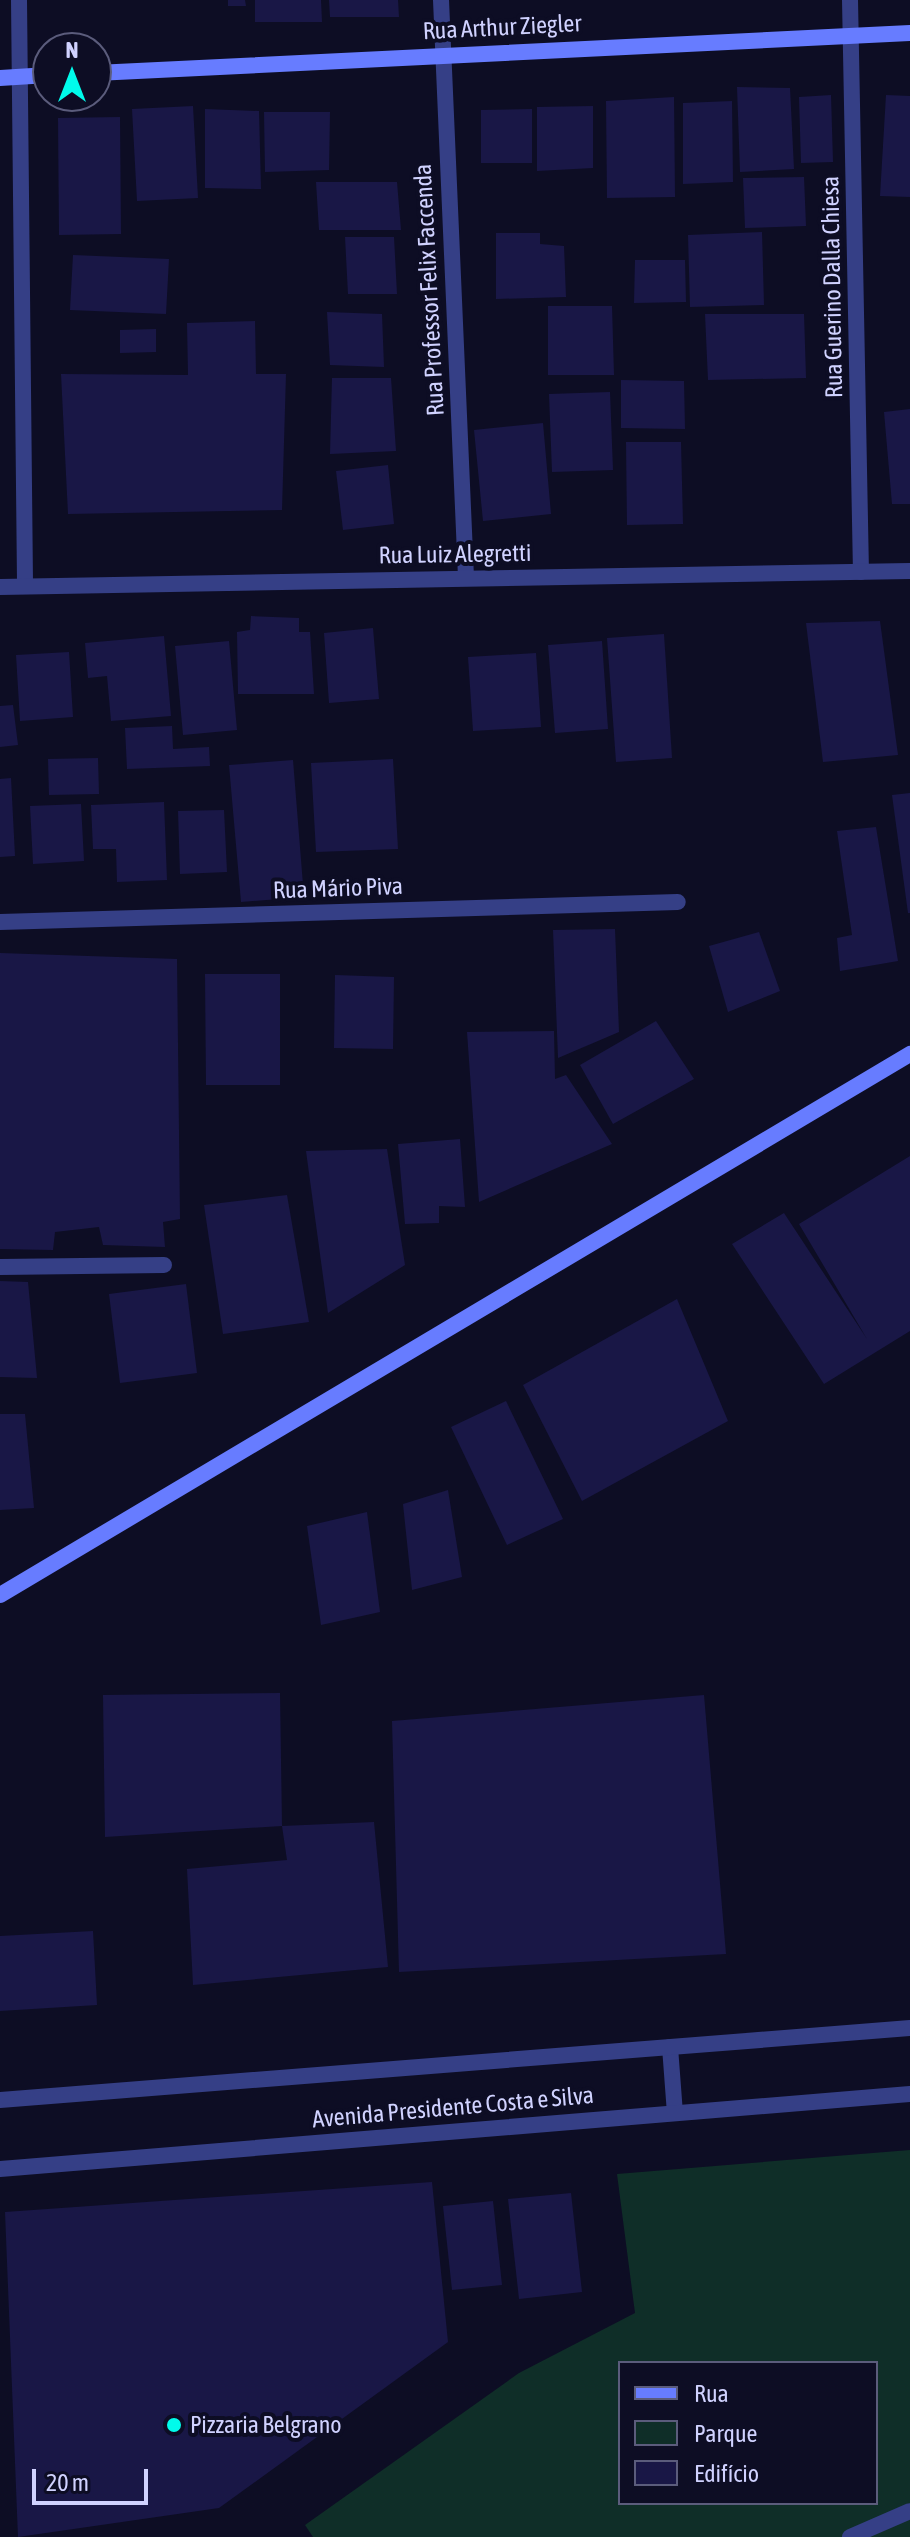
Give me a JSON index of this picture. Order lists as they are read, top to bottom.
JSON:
{
  "streets": {
    "main road": ["Rua Arthur Ziegler"],
    "street": [
      "Rua Guerino Dalla Chiesa",
      "Rua Professor Felix Faccenda",
      "Rua Luiz Alegretti",
      "Rua Mário Piva",
      "Avenida Presidente Costa e Silva"
    ]
  },
  "crossings": [
    ["Rua Arthur Ziegler", "Rua Guerino Dalla Chiesa"],
    ["Rua Arthur Ziegler", "Rua Professor Felix Faccenda"],
    ["Rua Guerino Dalla Chiesa", "Rua Luiz Alegretti"],
    ["Rua Professor Felix Faccenda", "Rua Luiz Alegretti"]
  ],
  "places": ["Pizzaria Belgrano"],
  "legend": ["Rua", "Parque", "Edifício"],
  "scale_bar": "20 m",
  "north": "top"
}
